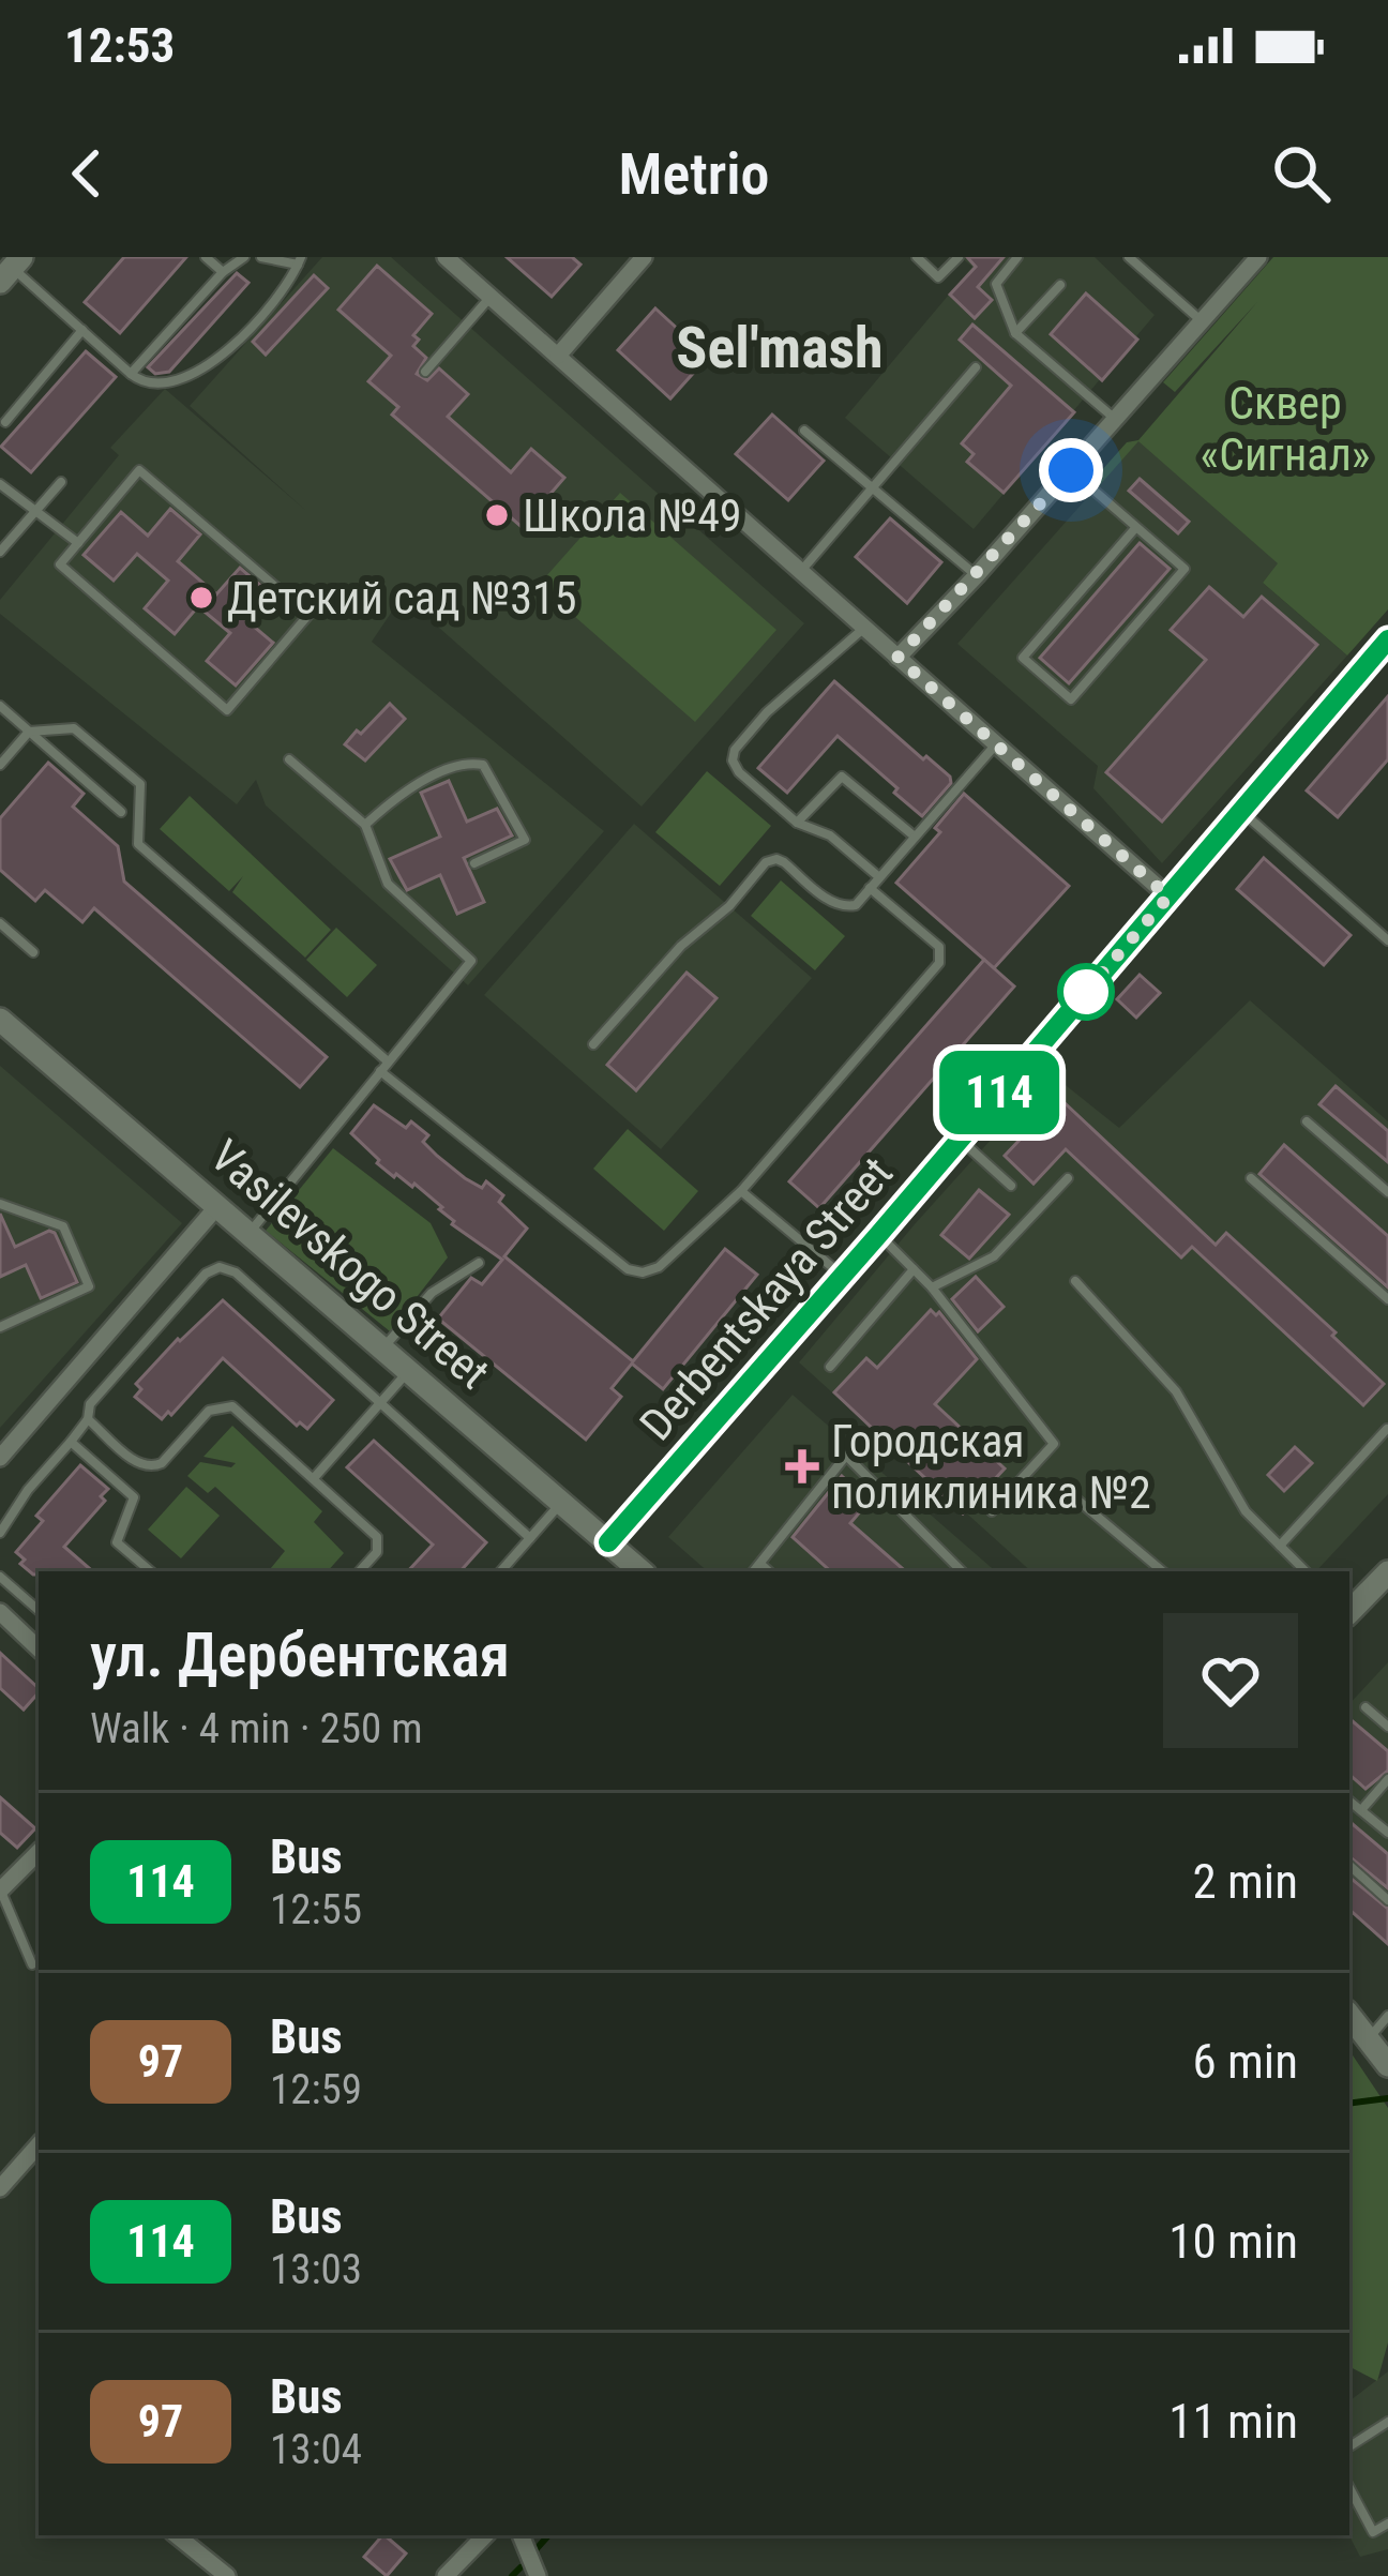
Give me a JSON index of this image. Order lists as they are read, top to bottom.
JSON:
{
  "streets": {
    "street": ["Vasilevskogo Street", "Derbentskaya Street"]
  },
  "crossings": [
    ["Vasilevskogo Street", "Derbentskaya Street"]
  ],
  "districts": ["Sel'mash"],
  "parks": ["Сквер «Сигнал»"],
  "places": {
    "other": ["Школа №49", "Детский сад №315"],
    "health": ["Городская поликлиника №2"]
  },
  "lines": ["bus line 114"],
  "page": {
    "status": "12:53",
    "header": "Metrio",
    "on_map": "114",
    "heading": ["ул. Дербентская", "Walk · 4 min · 250 m"],
    "list": [
      {
        "mark": "114",
        "name": "Bus",
        "note": "12:55",
        "value": "2 min"
      },
      {
        "mark": "97",
        "name": "Bus",
        "note": "12:59",
        "value": "6 min"
      },
      {
        "mark": "114",
        "name": "Bus",
        "note": "13:03",
        "value": "10 min"
      },
      {
        "mark": "97",
        "name": "Bus",
        "note": "13:04",
        "value": "11 min"
      }
    ]
  }
}
